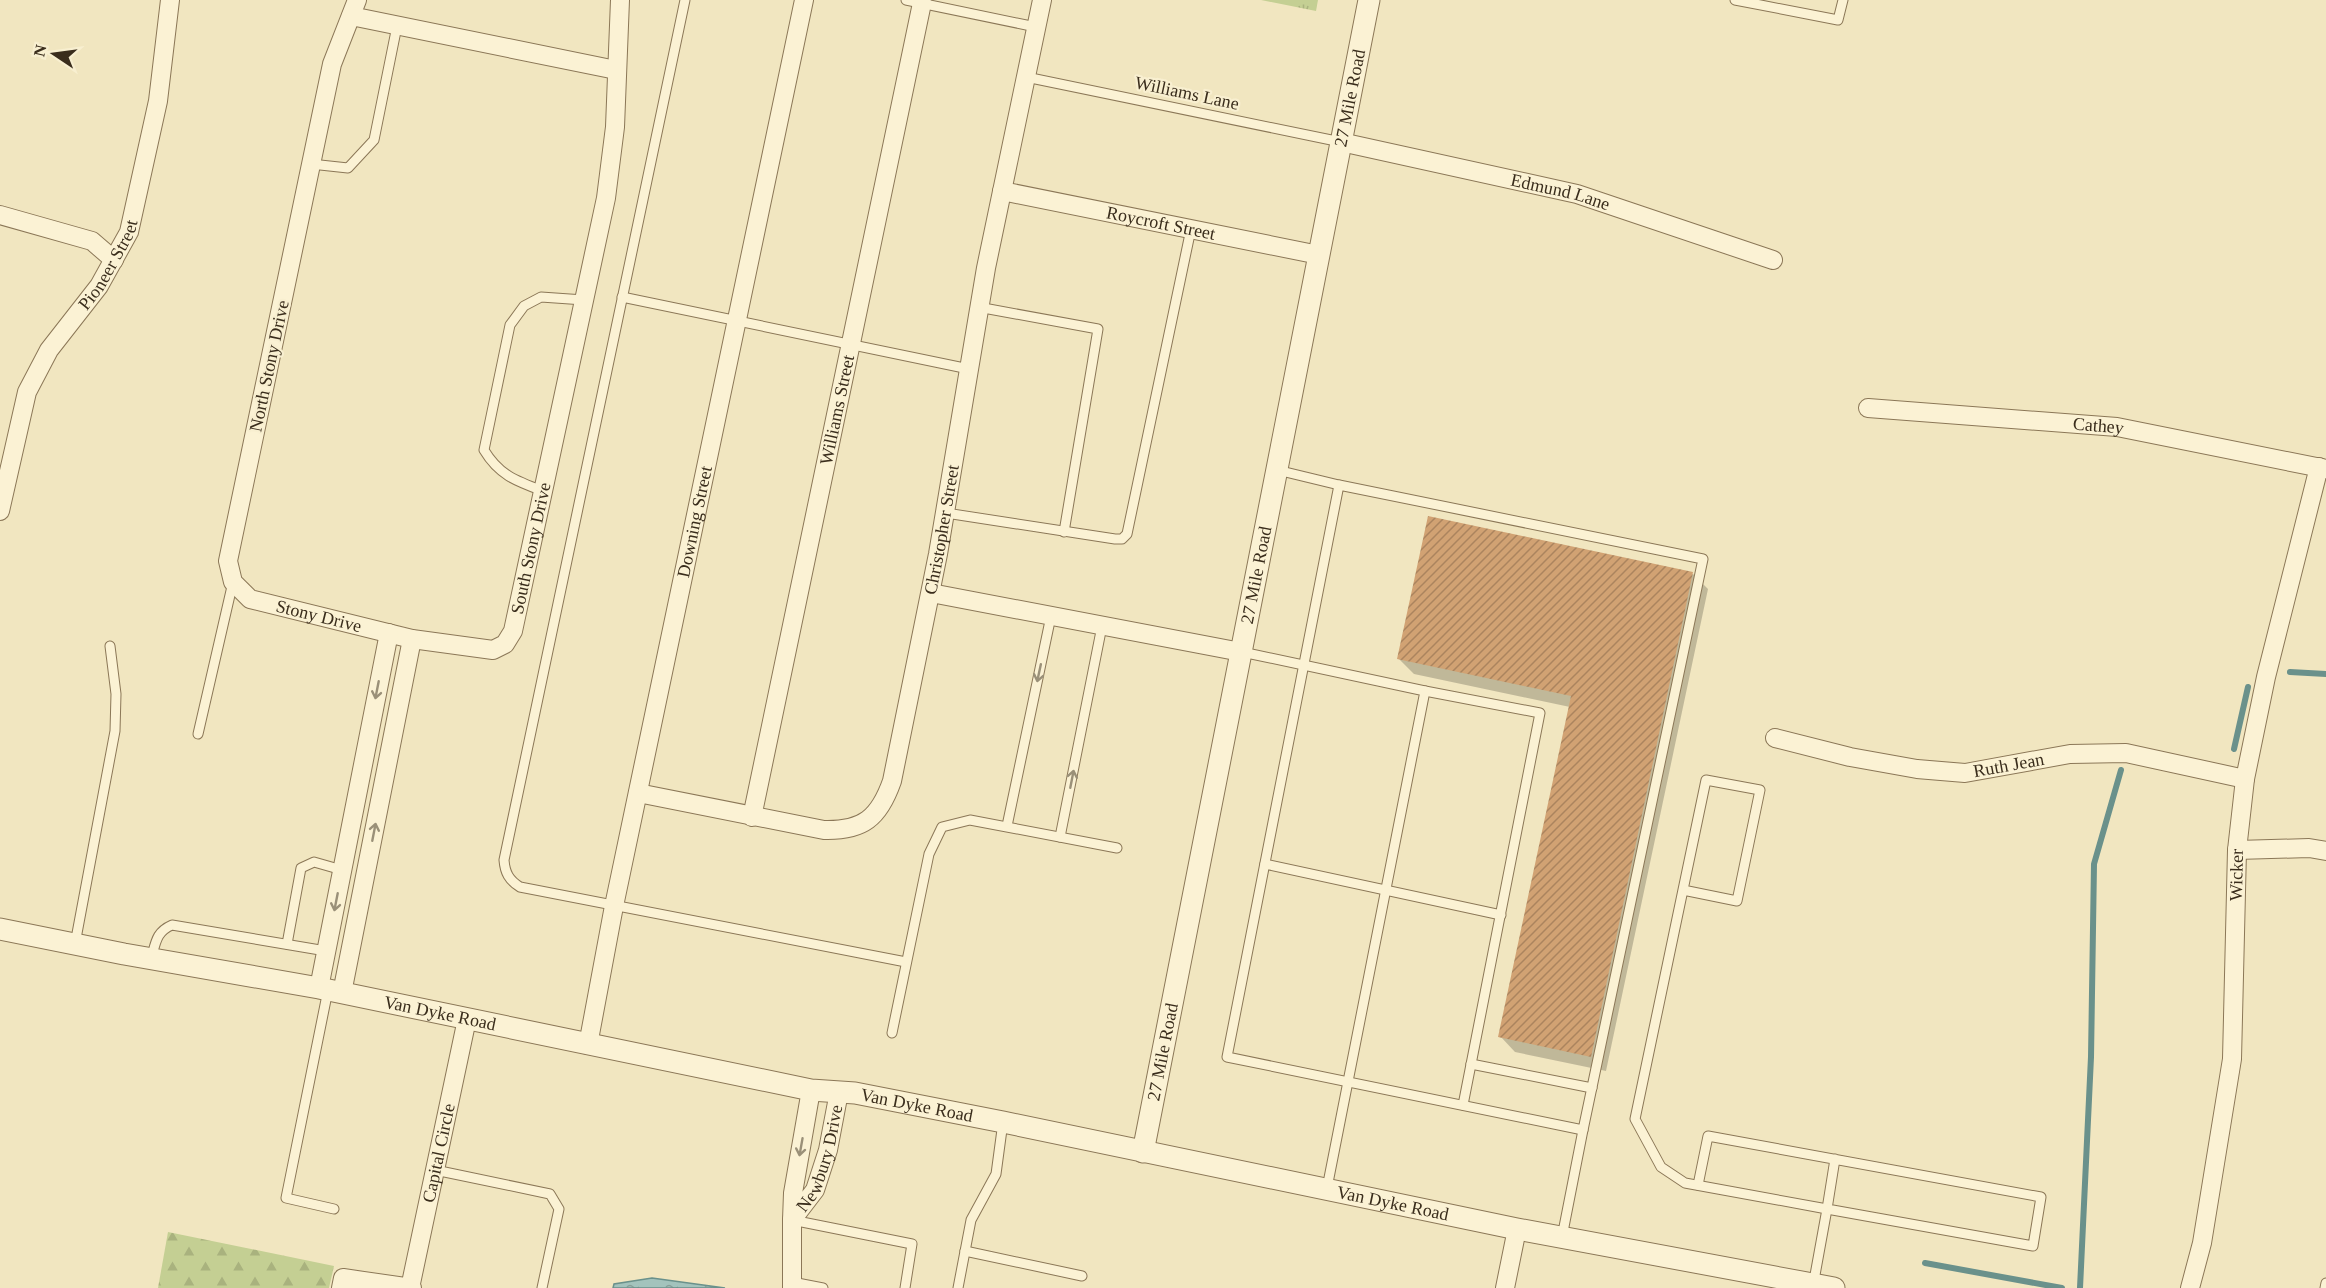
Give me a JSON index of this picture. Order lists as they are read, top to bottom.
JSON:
{
  "streets": {
    "street": [
      "27 Mile Road",
      "Edmund Lane",
      "Roycroft Street",
      "Pioneer Street",
      "North Stony Drive",
      "Williams Street",
      "Cathey",
      "Downing Street",
      "Christopher Street",
      "South Stony Drive",
      "Stony Drive",
      "Ruth Jean",
      "Wicker",
      "Van Dyke Road",
      "Capital Circle",
      "Newbury Drive"
    ],
    "lane": ["Williams Lane"]
  },
  "crossings": [
    ["Williams Lane", "27 Mile Road"],
    ["Williams Lane", "Edmund Lane"],
    ["Williams Lane", "Christopher Street"],
    ["27 Mile Road", "Edmund Lane"],
    ["27 Mile Road", "Roycroft Street"],
    ["27 Mile Road", "Van Dyke Road"],
    ["Roycroft Street", "Christopher Street"],
    ["North Stony Drive", "Stony Drive"],
    ["Williams Street", "Christopher Street"],
    ["Cathey", "Wicker"],
    ["Downing Street", "Christopher Street"],
    ["Downing Street", "Van Dyke Road"],
    ["South Stony Drive", "Stony Drive"],
    ["Ruth Jean", "Wicker"],
    ["Van Dyke Road", "Capital Circle"],
    ["Van Dyke Road", "Newbury Drive"]
  ],
  "north": "left"
}
